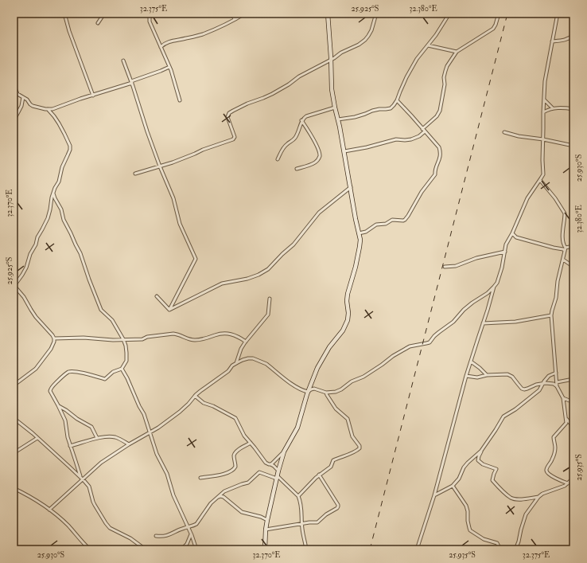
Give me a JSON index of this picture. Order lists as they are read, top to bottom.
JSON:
{
  "coordinates": [
    "32.375°E",
    "25.925°S",
    "32.380°E",
    "25.930°S",
    "32.370°E",
    "25.935°S"
  ]
}
